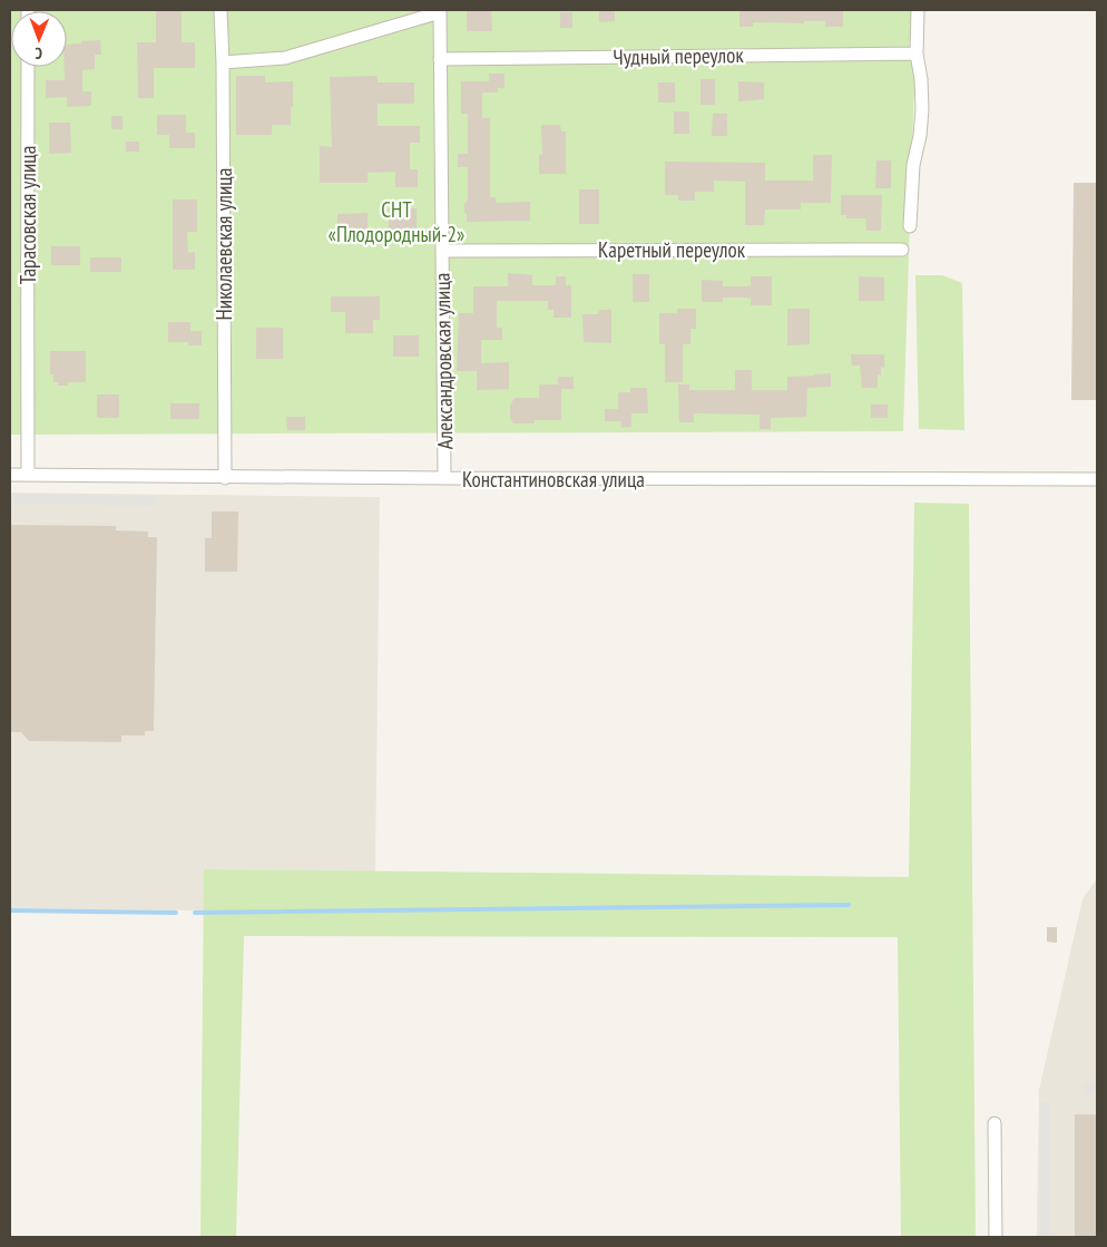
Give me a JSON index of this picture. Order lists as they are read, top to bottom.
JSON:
{
  "streets": {
    "street": [
      "Чудный переулок",
      "Тарасовская улица",
      "Николаевская улица",
      "Каретный переулок",
      "Александровская улица",
      "Константиновская улица"
    ]
  },
  "crossings": [
    ["Чудный переулок", "Александровская улица"],
    ["Тарасовская улица", "Константиновская улица"],
    ["Николаевская улица", "Константиновская улица"],
    ["Каретный переулок", "Александровская улица"],
    ["Александровская улица", "Константиновская улица"]
  ],
  "parks": ["СНТ «Плодородный-2»"],
  "north": "bottom"
}
